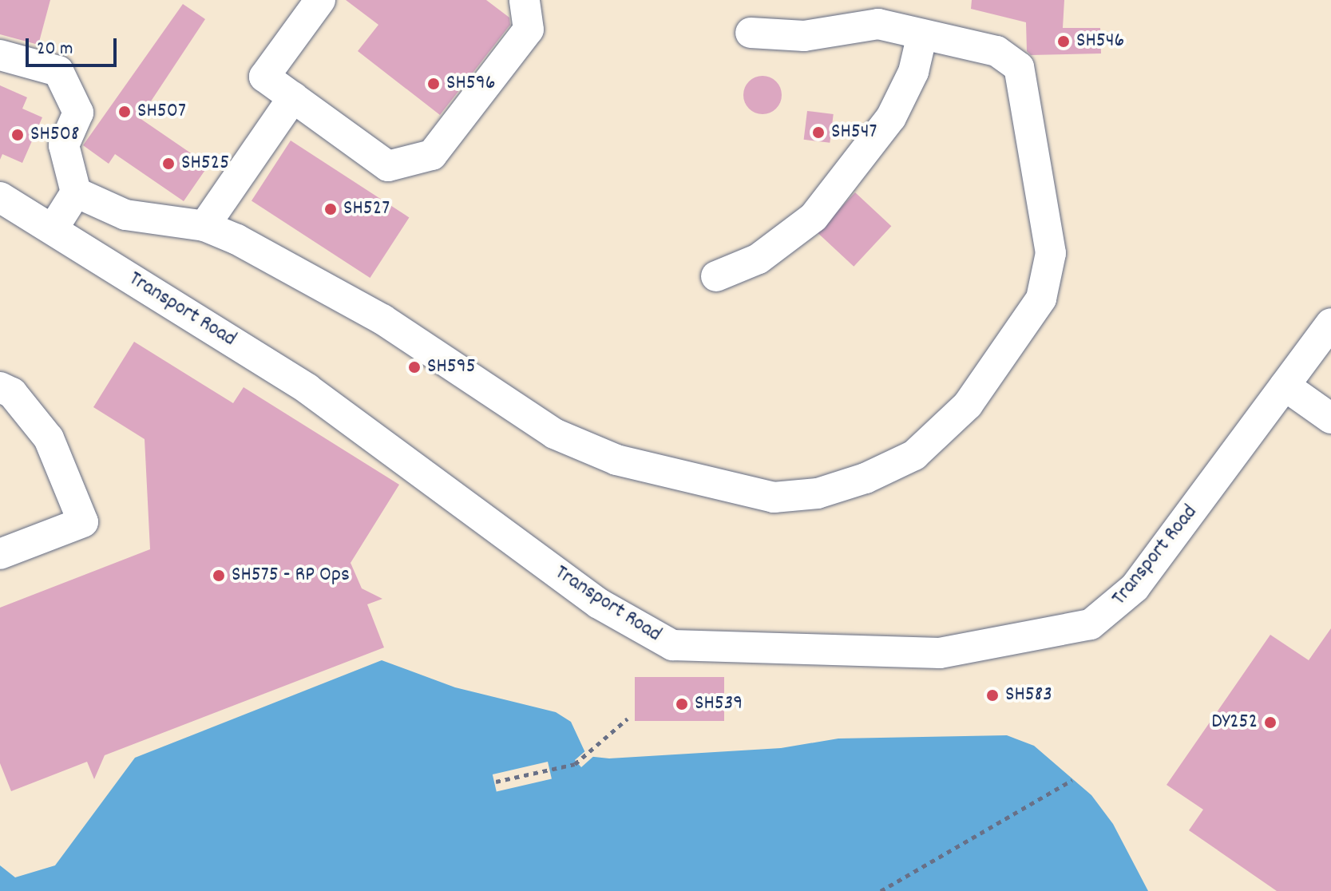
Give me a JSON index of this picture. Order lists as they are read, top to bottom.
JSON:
{
  "streets": {
    "lane": ["Transport Road"]
  },
  "places": [
    "SH546",
    "SH596",
    "SH507",
    "SH547",
    "SH508",
    "SH525",
    "SH527",
    "SH595",
    "SH575 - RP Ops",
    "SH583",
    "SH539",
    "DY252"
  ],
  "scale_bar": "20 m"
}
